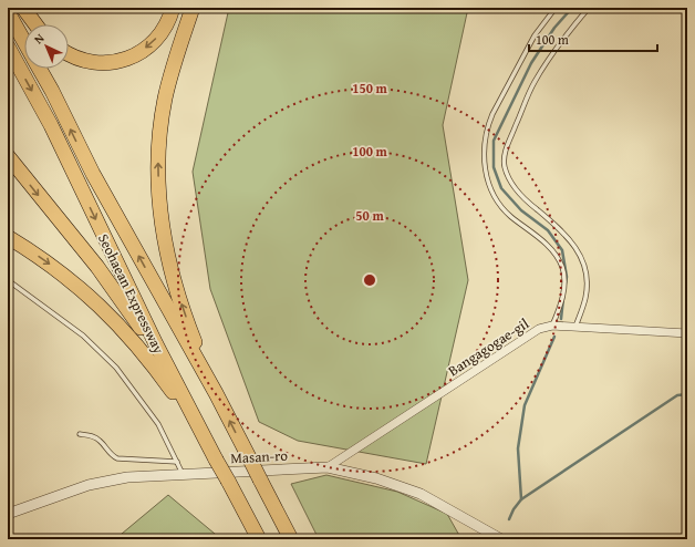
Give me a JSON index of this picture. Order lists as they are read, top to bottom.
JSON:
{
  "streets": {
    "highway": ["Seohaean Expressway"],
    "street": ["Bangagogae-gil", "Masan-ro"]
  },
  "crossings": [
    ["Bangagogae-gil", "Masan-ro"]
  ],
  "scale_bar": "100 m",
  "north": "top left",
  "rings": ["150 m", "100 m", "50 m"]
}
